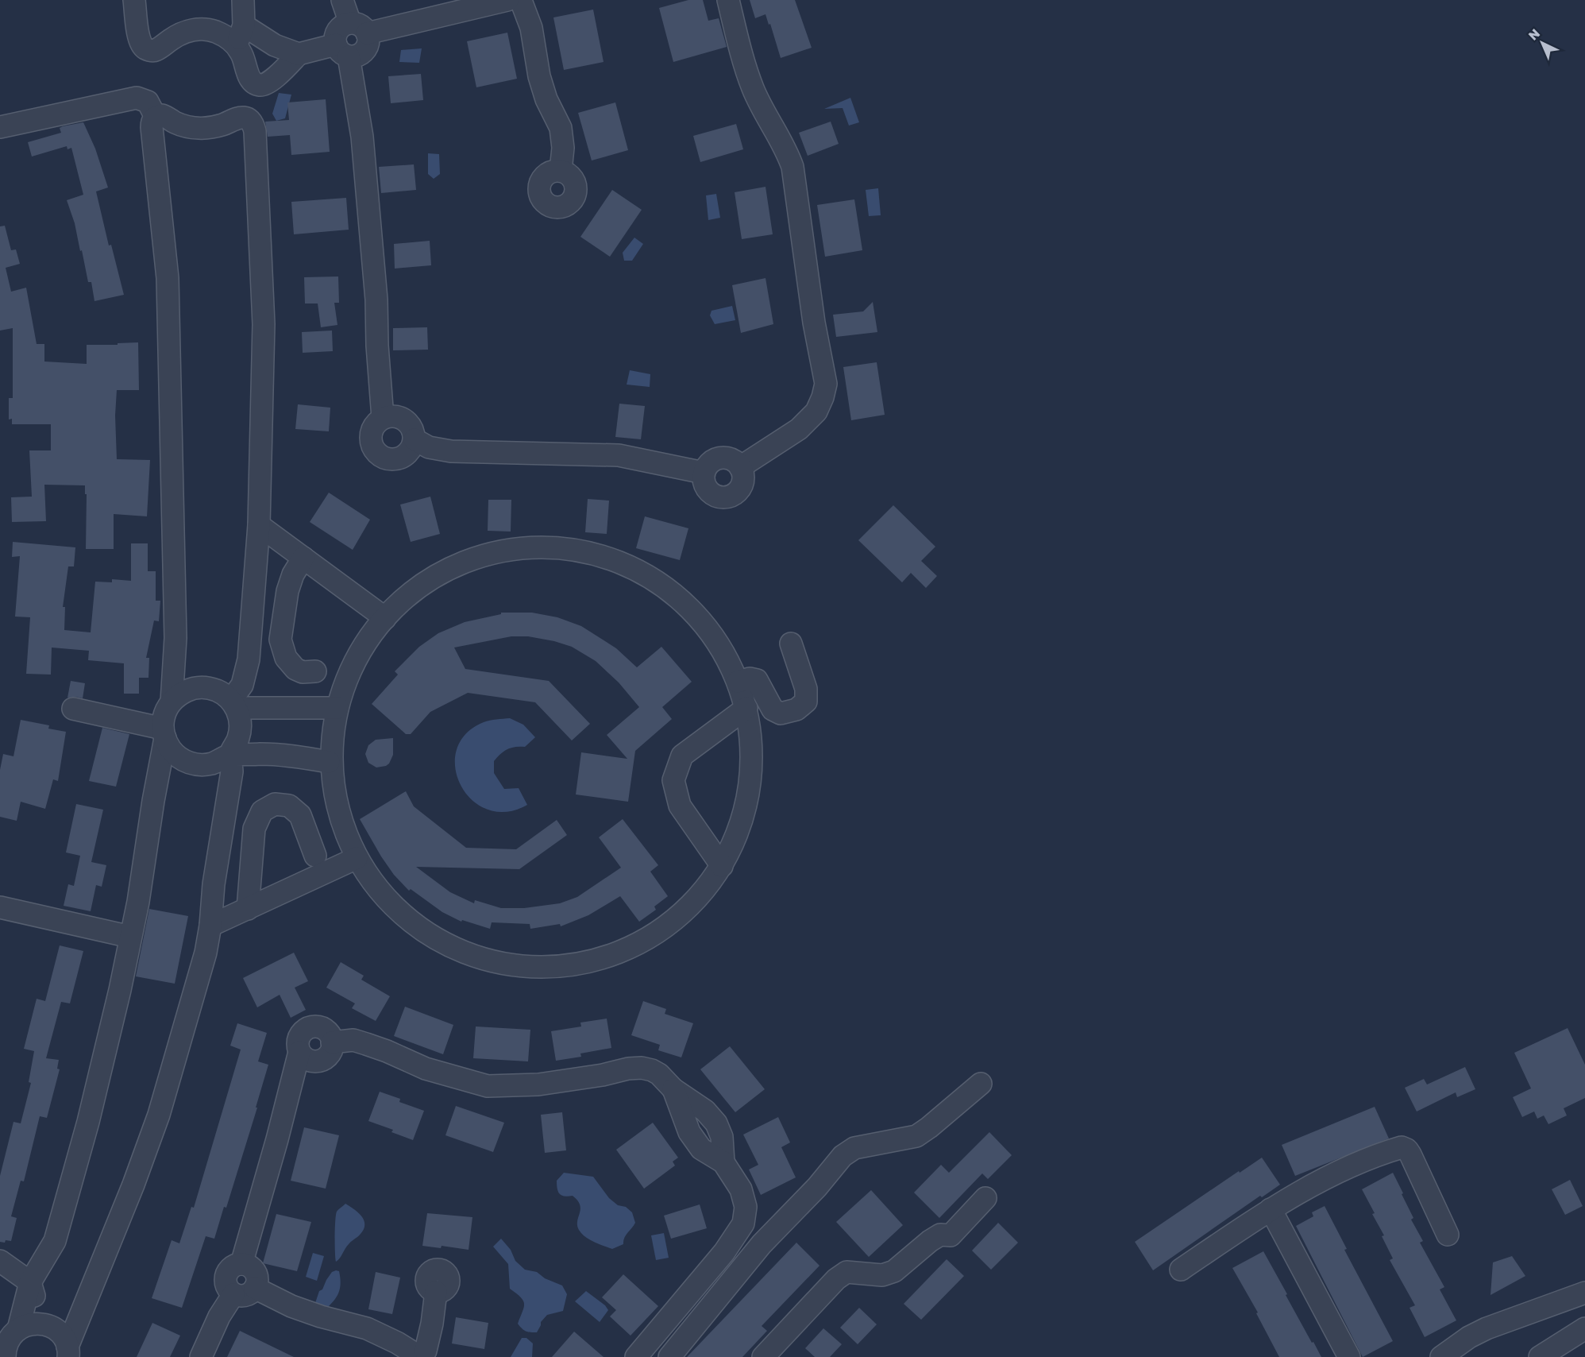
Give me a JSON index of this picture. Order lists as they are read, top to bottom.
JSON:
{
  "north": "top left"
}
